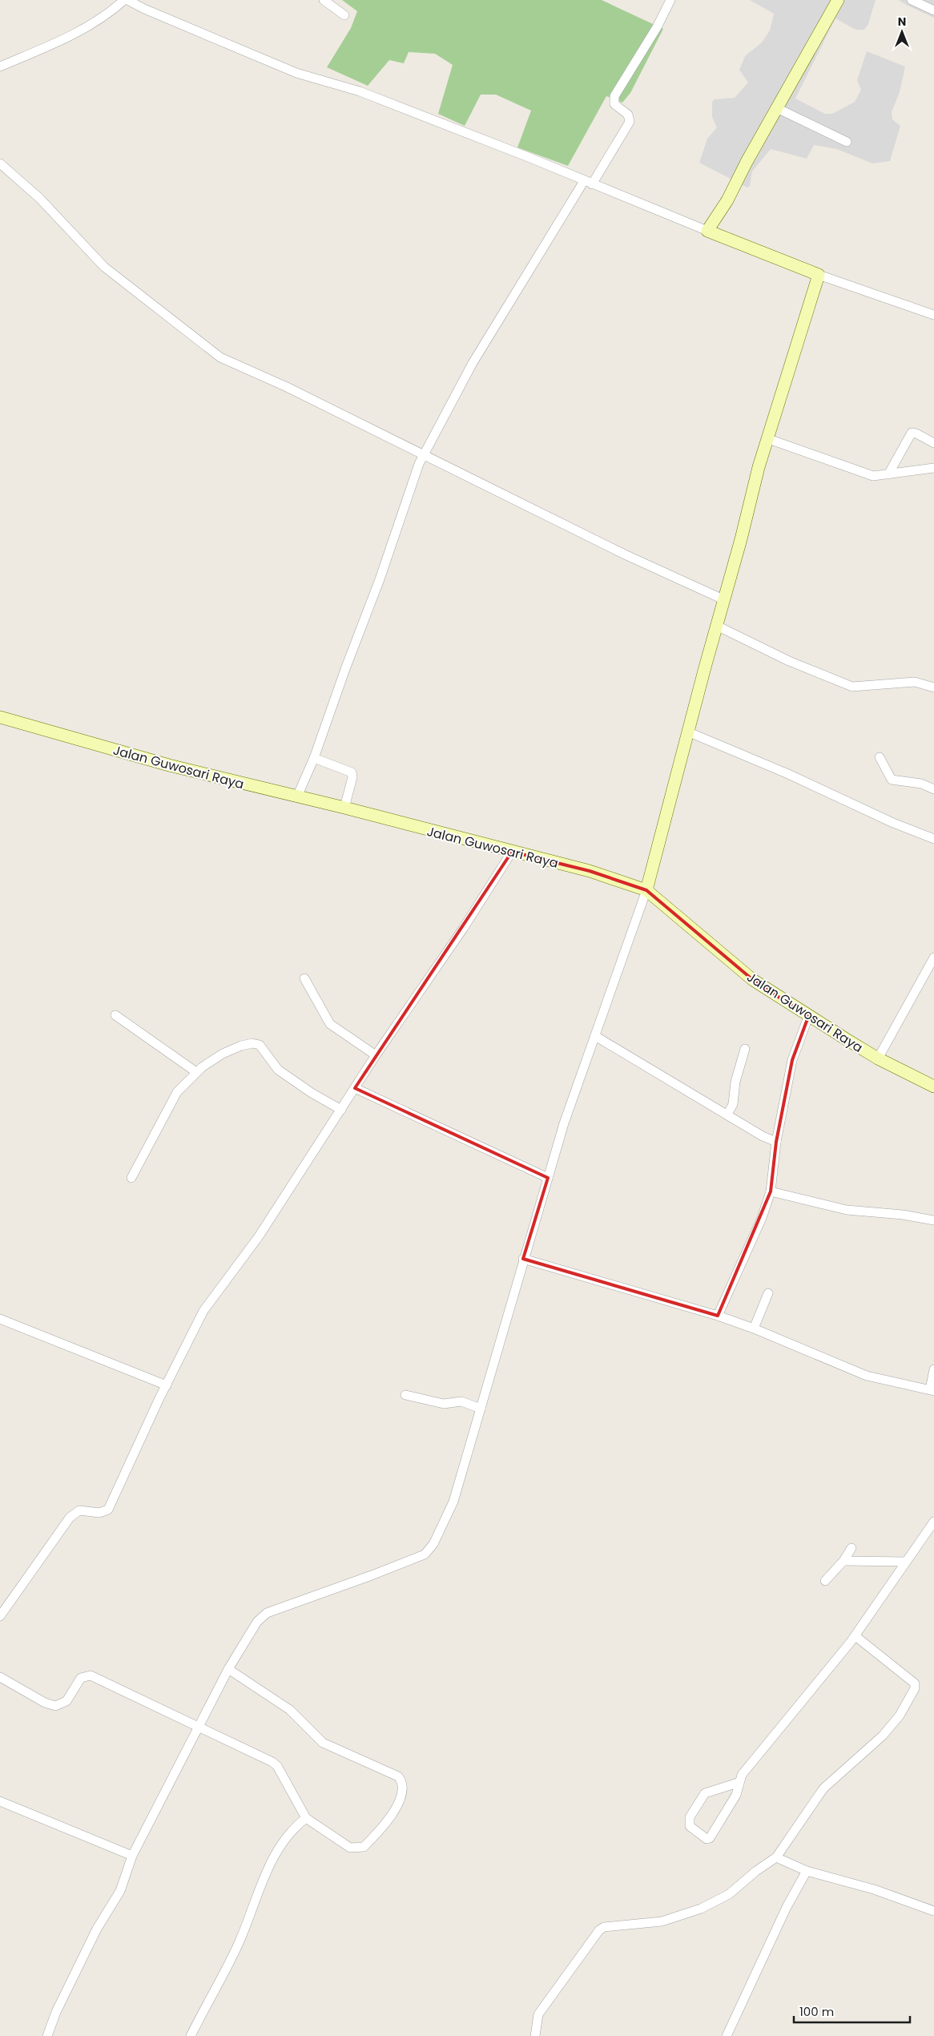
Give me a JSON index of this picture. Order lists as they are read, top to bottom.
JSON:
{
  "streets": {
    "street": ["Jalan Guwosari Raya"]
  },
  "scale_bar": "100 m",
  "north": "top"
}
